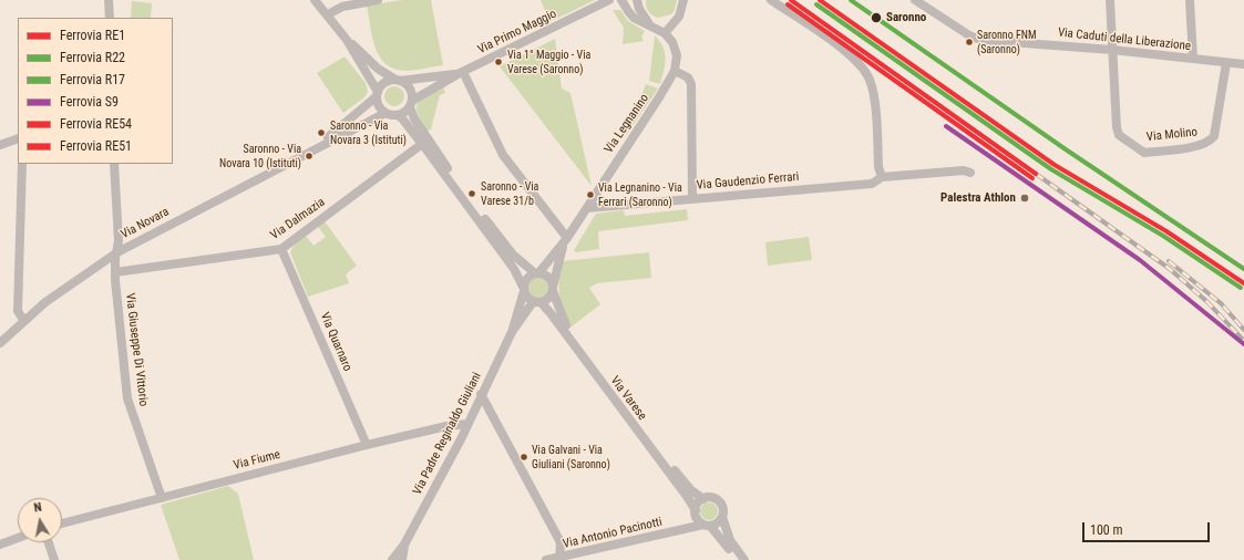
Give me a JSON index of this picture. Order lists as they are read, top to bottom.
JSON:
{
  "streets": {
    "street": [
      "Via Primo Maggio",
      "Via Caduti della Liberazione",
      "Via Legnanino",
      "Via Molino",
      "Via Gaudenzio Ferrari",
      "Via Dalmazia",
      "Via Novara",
      "Via Quarnaro",
      "Via Giuseppe Di Vittorio",
      "Via Varese",
      "Via Padre Reginaldo Giuliani",
      "Via Fiume",
      "Via Antonio Pacinotti"
    ]
  },
  "crossings": [
    ["Via Primo Maggio", "Via Novara"],
    ["Via Caduti della Liberazione", "Via Molino"],
    ["Via Legnanino", "Via Gaudenzio Ferrari"],
    ["Via Legnanino", "Via Varese"],
    ["Via Legnanino", "Via Padre Reginaldo Giuliani"],
    ["Via Dalmazia", "Via Quarnaro"],
    ["Via Dalmazia", "Via Giuseppe Di Vittorio"],
    ["Via Novara", "Via Giuseppe Di Vittorio"],
    ["Via Quarnaro", "Via Fiume"],
    ["Via Giuseppe Di Vittorio", "Via Fiume"],
    ["Via Varese", "Via Padre Reginaldo Giuliani"],
    ["Via Varese", "Via Antonio Pacinotti"],
    ["Via Padre Reginaldo Giuliani", "Via Fiume"]
  ],
  "places": [
    "Saronno",
    "Saronno FNM (Saronno)",
    "Via 1° Maggio - Via Varese (Saronno)",
    "Saronno - Via Novara 3 (Istituti)",
    "Saronno - Via Novara 10 (Istituti)",
    "Saronno - Via Varese 31/b",
    "Via Legnanino - Via Ferrari (Saronno)",
    "Palestra Athlon",
    "Via Galvani - Via Giuliani (Saronno)"
  ],
  "lines": [
    "rail line RE1",
    "rail line R17",
    "rail line RE54",
    "rail line R22",
    "rail line RE51",
    "rail line S9"
  ],
  "legend": [
    "Ferrovia RE1",
    "Ferrovia R22",
    "Ferrovia R17",
    "Ferrovia S9",
    "Ferrovia RE54",
    "Ferrovia RE51"
  ],
  "scale_bar": "100 m",
  "north": "top"
}
